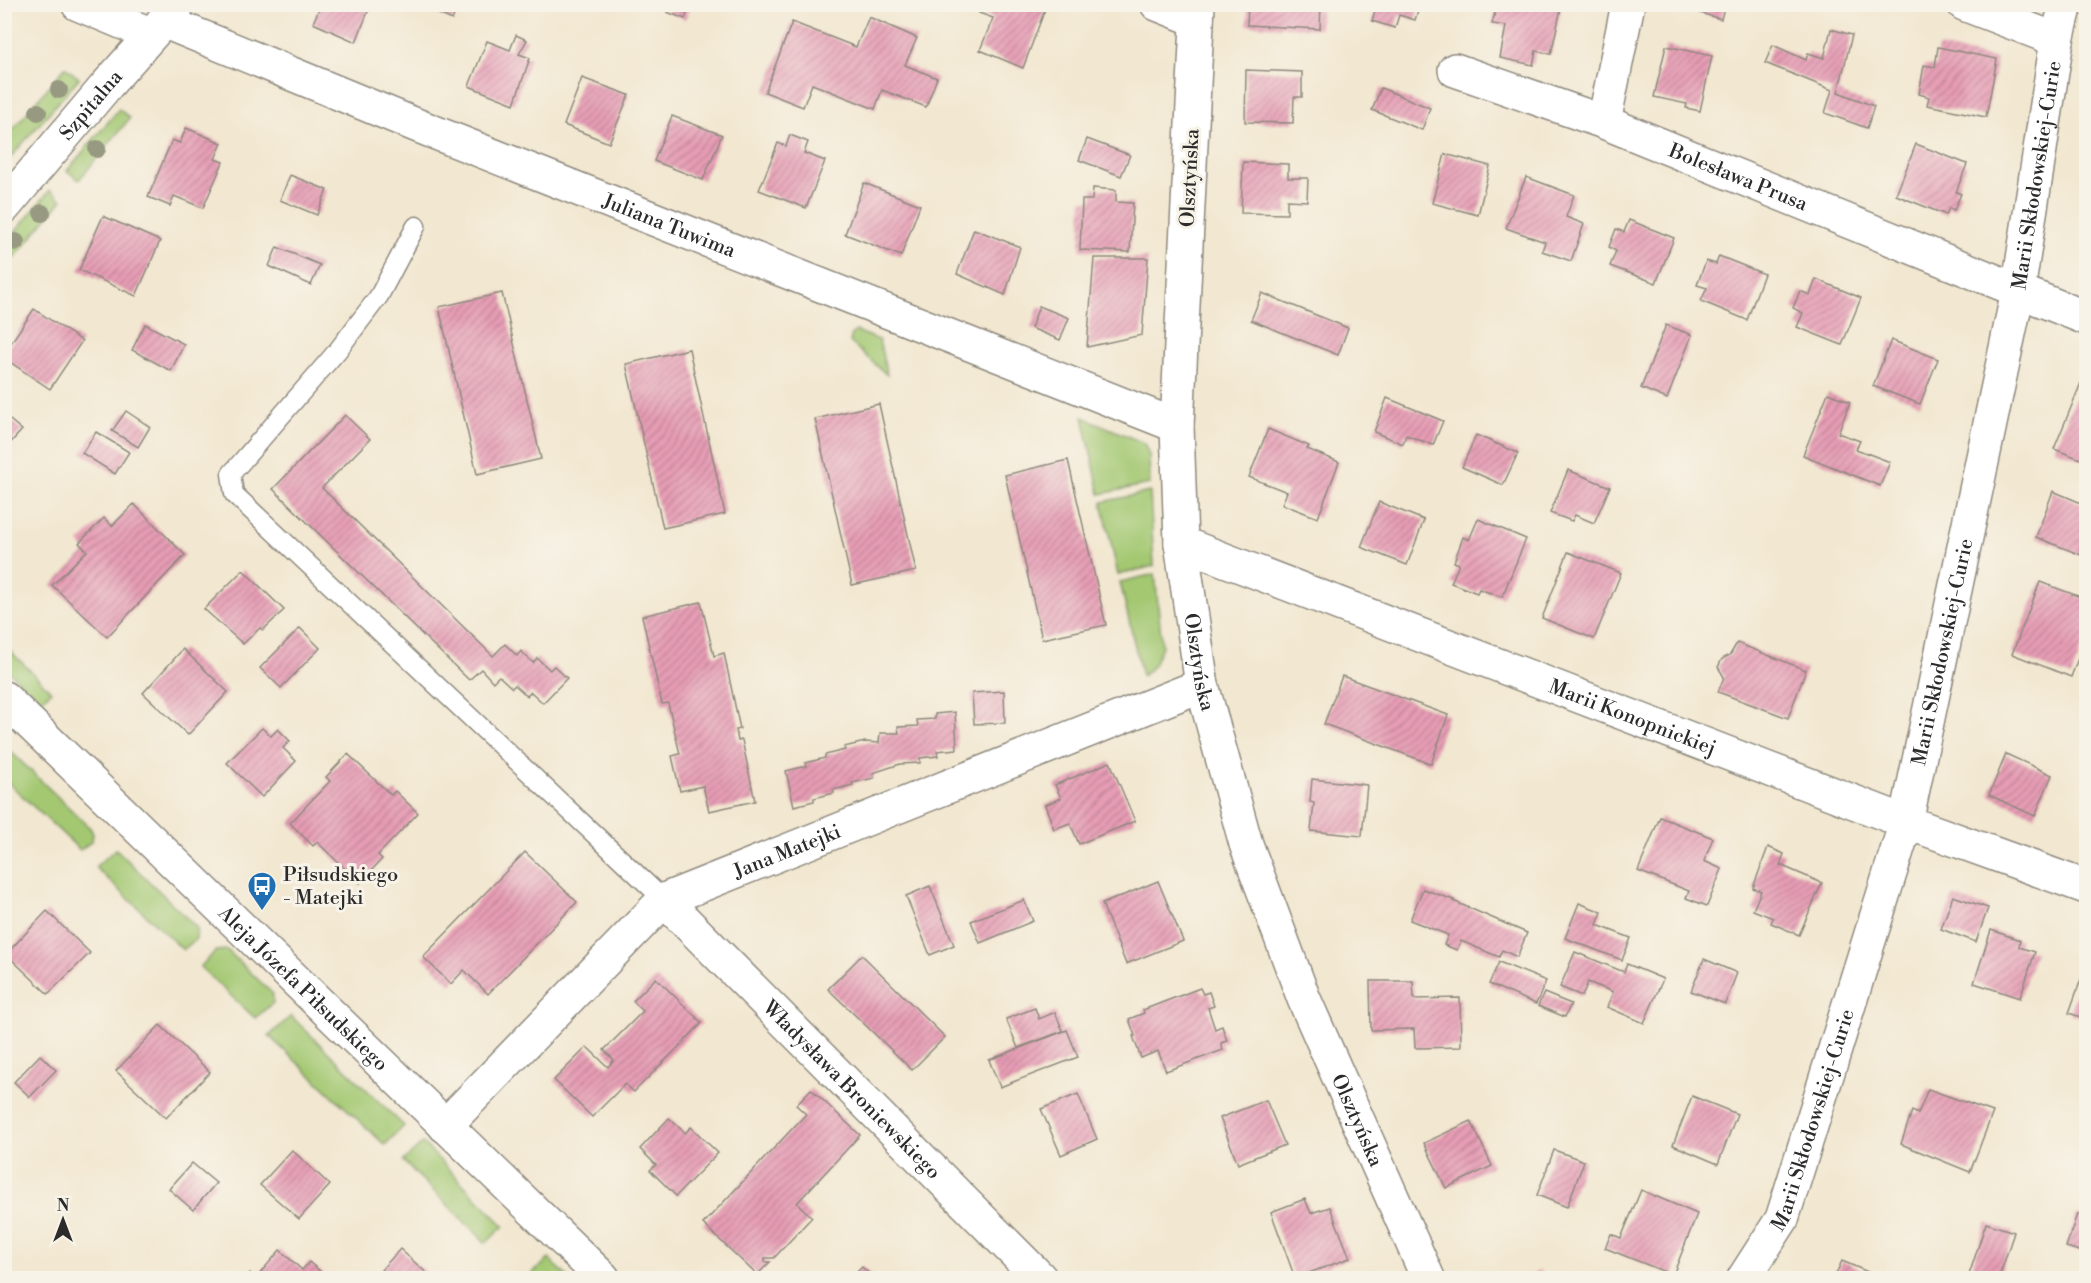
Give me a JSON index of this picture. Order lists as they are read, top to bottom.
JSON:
{
  "streets": {
    "street": [
      "Szpitalna",
      "Marii Skłodowskiej-Curie",
      "Bolesława Prusa",
      "Olsztyńska",
      "Juliana Tuwima",
      "Marii Konopnickiej",
      "Jana Matejki",
      "Aleja Józefa Piłsudskiego",
      "Władysława Broniewskiego"
    ]
  },
  "crossings": [
    ["Szpitalna", "Juliana Tuwima"],
    ["Marii Skłodowskiej-Curie", "Bolesława Prusa"],
    ["Marii Skłodowskiej-Curie", "Marii Konopnickiej"],
    ["Olsztyńska", "Juliana Tuwima"],
    ["Olsztyńska", "Marii Konopnickiej"],
    ["Olsztyńska", "Jana Matejki"],
    ["Jana Matejki", "Aleja Józefa Piłsudskiego"],
    ["Jana Matejki", "Władysława Broniewskiego"]
  ],
  "places": {
    "bus stop": ["Piłsudskiego - Matejki"]
  },
  "north": "top"
}
